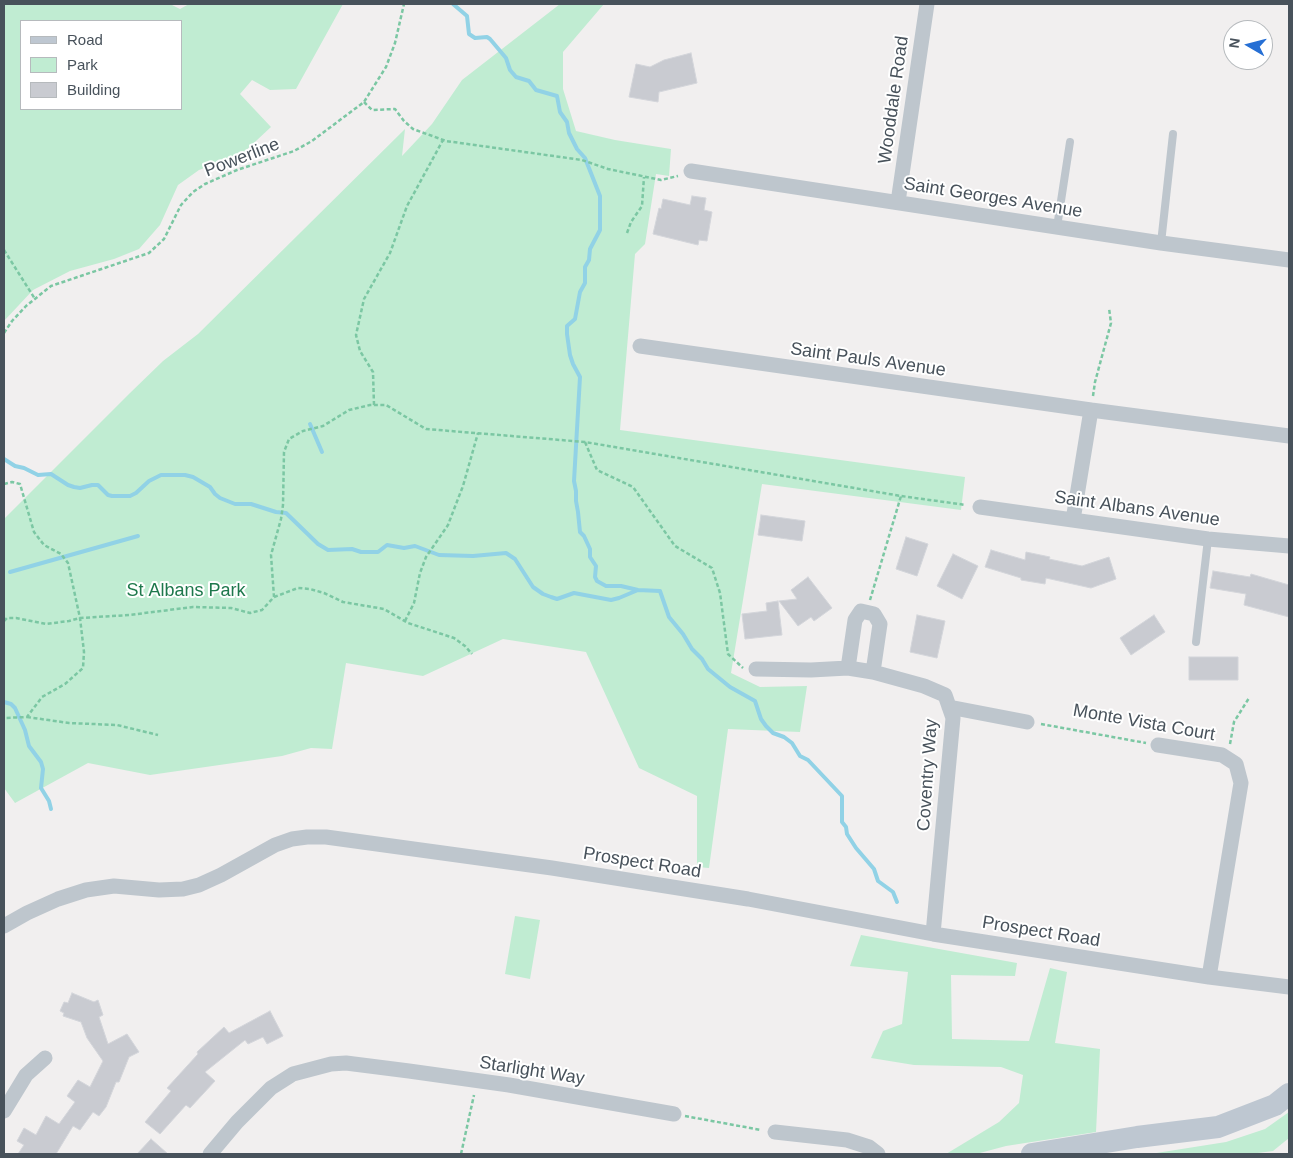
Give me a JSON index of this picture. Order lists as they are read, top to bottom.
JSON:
{
  "streets": {
    "street": [
      "Wooddale Road",
      "Saint Georges Avenue",
      "Saint Pauls Avenue",
      "Saint Albans Avenue",
      "Monte Vista Court",
      "Coventry Way",
      "Prospect Road",
      "Starlight Way"
    ],
    "path": ["Powerline"]
  },
  "crossings": [
    ["Wooddale Road", "Saint Georges Avenue"],
    ["Monte Vista Court", "Prospect Road"],
    ["Coventry Way", "Prospect Road"]
  ],
  "parks": ["St Albans Park"],
  "legend": ["Road", "Park", "Building"],
  "north": "left"
}
